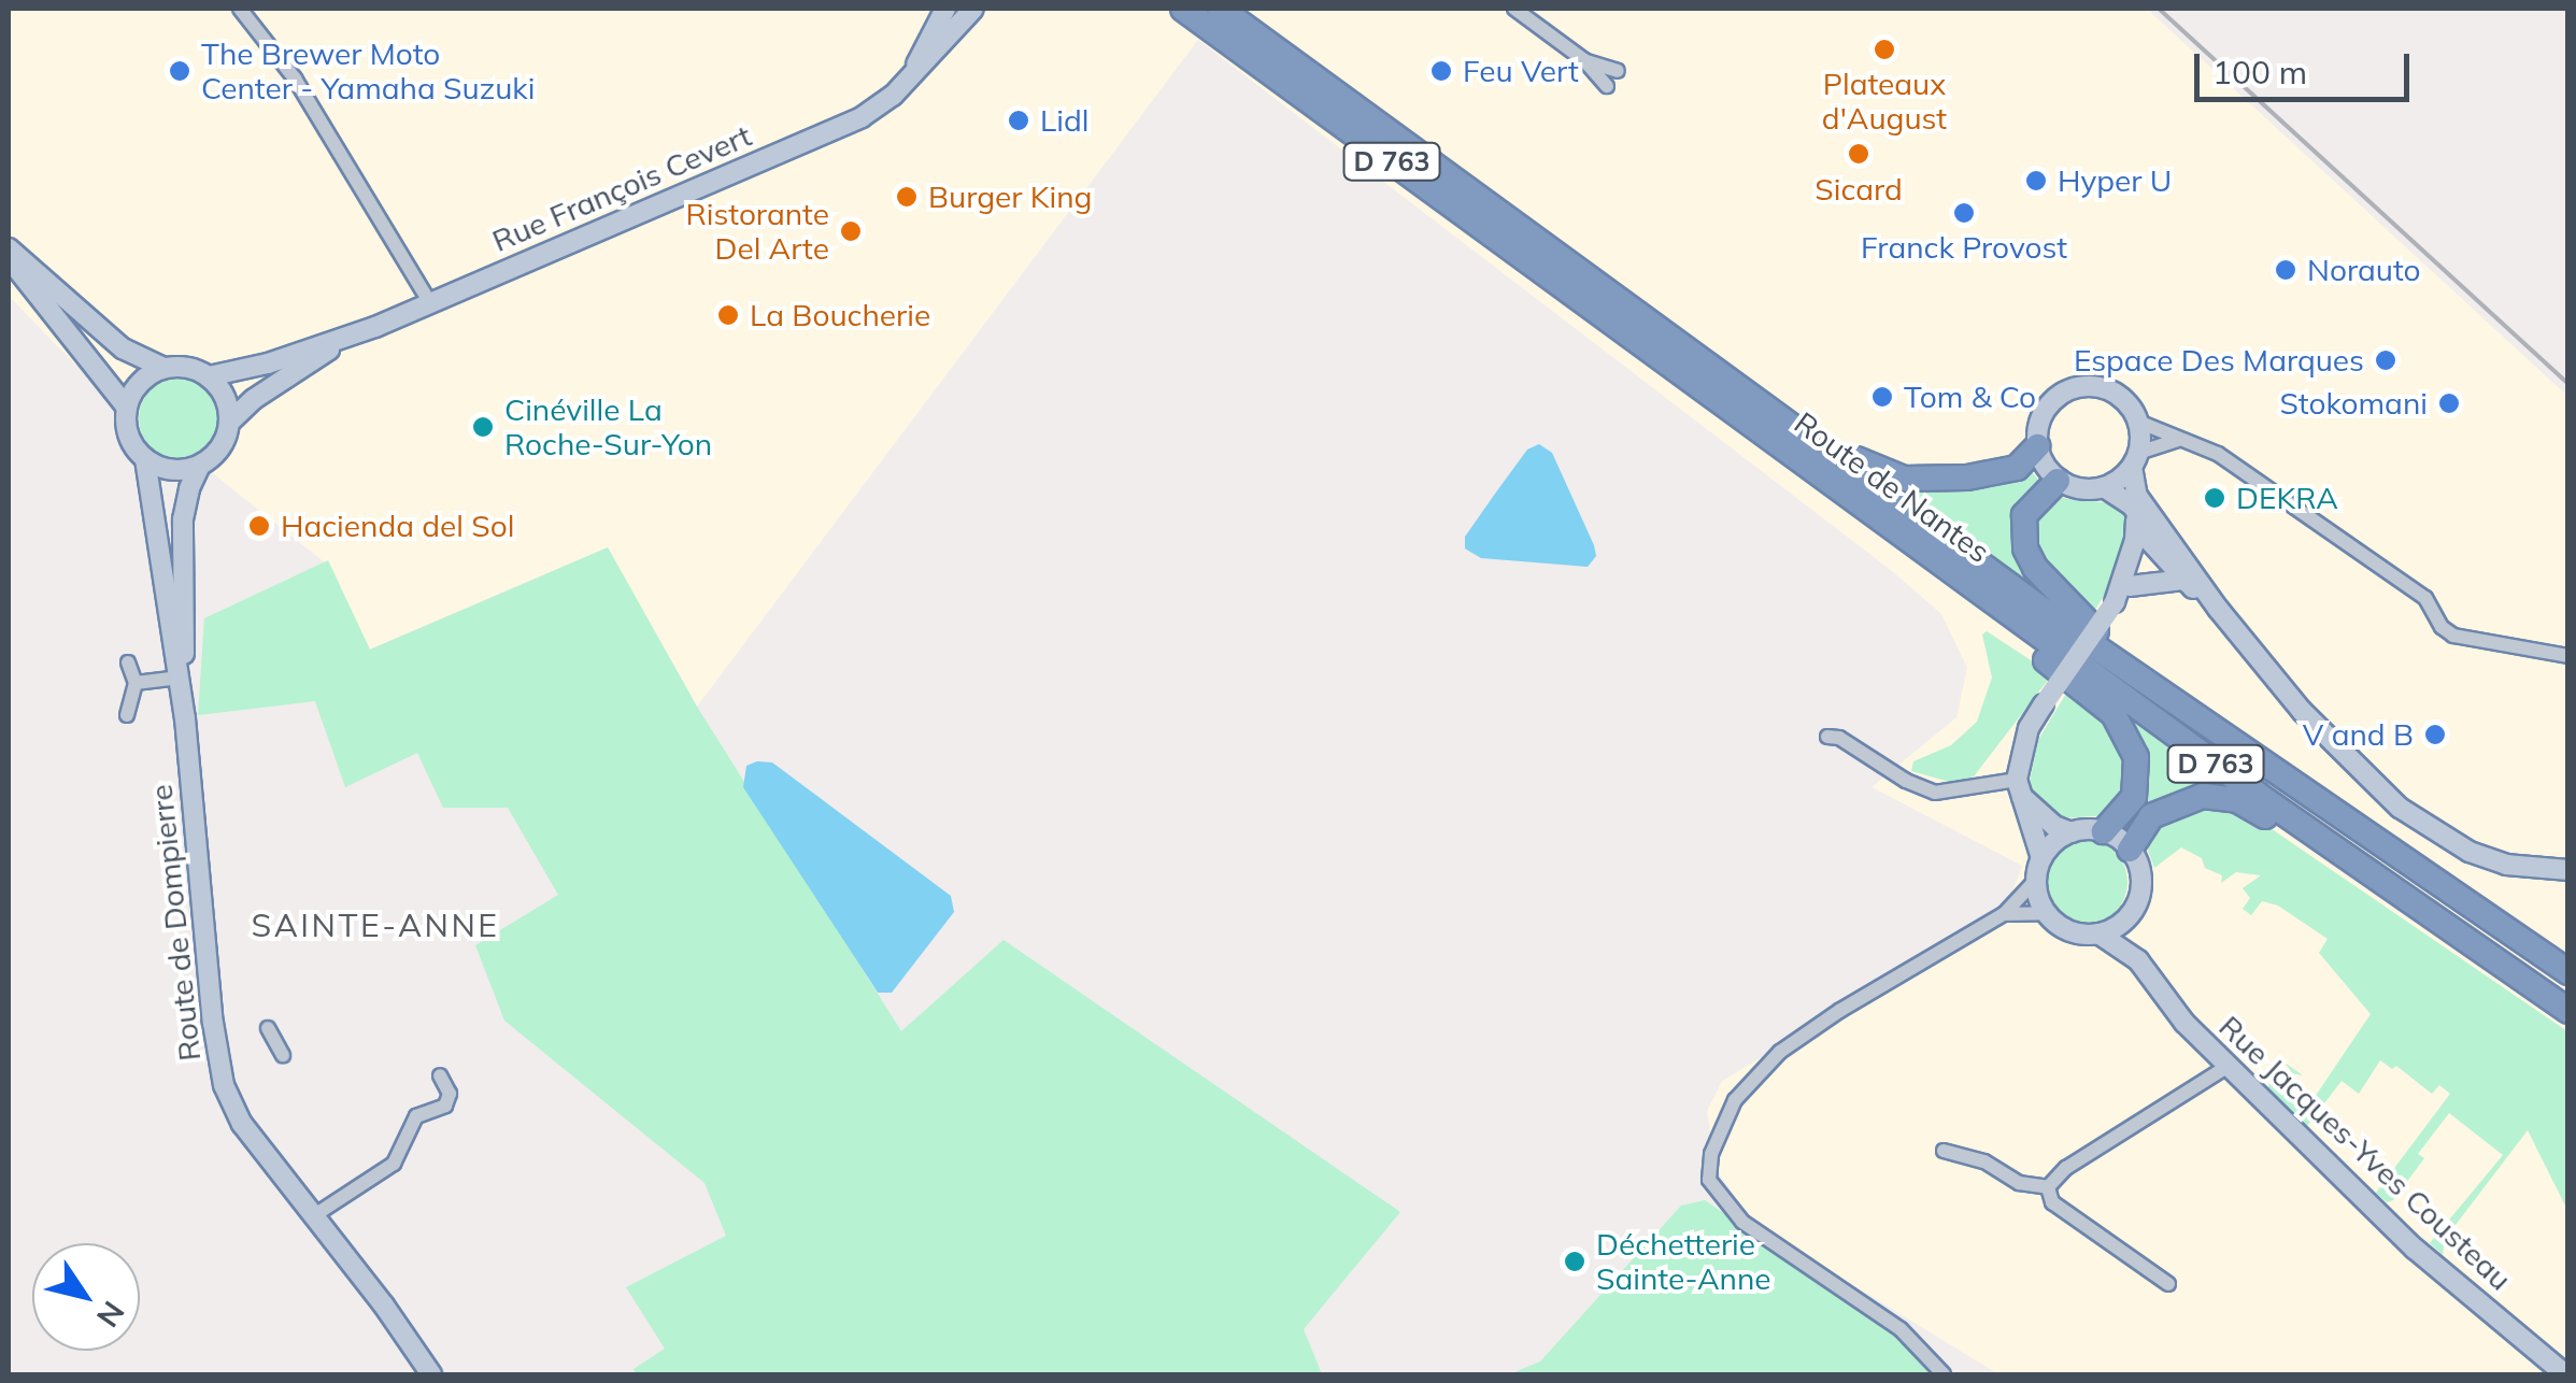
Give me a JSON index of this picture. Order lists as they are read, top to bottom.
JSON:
{
  "streets": {
    "highway": ["D 763", "Route de Nantes"],
    "street": ["Rue François Cevert", "Route de Dompierre", "Rue Jacques-Yves Cousteau"]
  },
  "crossings": [
    ["Rue François Cevert", "Route de Dompierre"]
  ],
  "districts": ["SAINTE-ANNE"],
  "places": [
    "Plateaux d'August",
    "The Brewer Moto Center - Yamaha Suzuki",
    "Feu Vert",
    "Lidl",
    "Sicard",
    "Hyper U",
    "Burger King",
    "Franck Provost",
    "Ristorante Del Arte",
    "Norauto",
    "La Boucherie",
    "Espace Des Marques",
    "Tom & Co",
    "Stokomani",
    "Cinéville La Roche-Sur-Yon",
    "DEKRA",
    "Hacienda del Sol",
    "V and B",
    "Déchetterie Sainte-Anne"
  ],
  "scale_bar": "100 m",
  "north": "bottom right"
}
